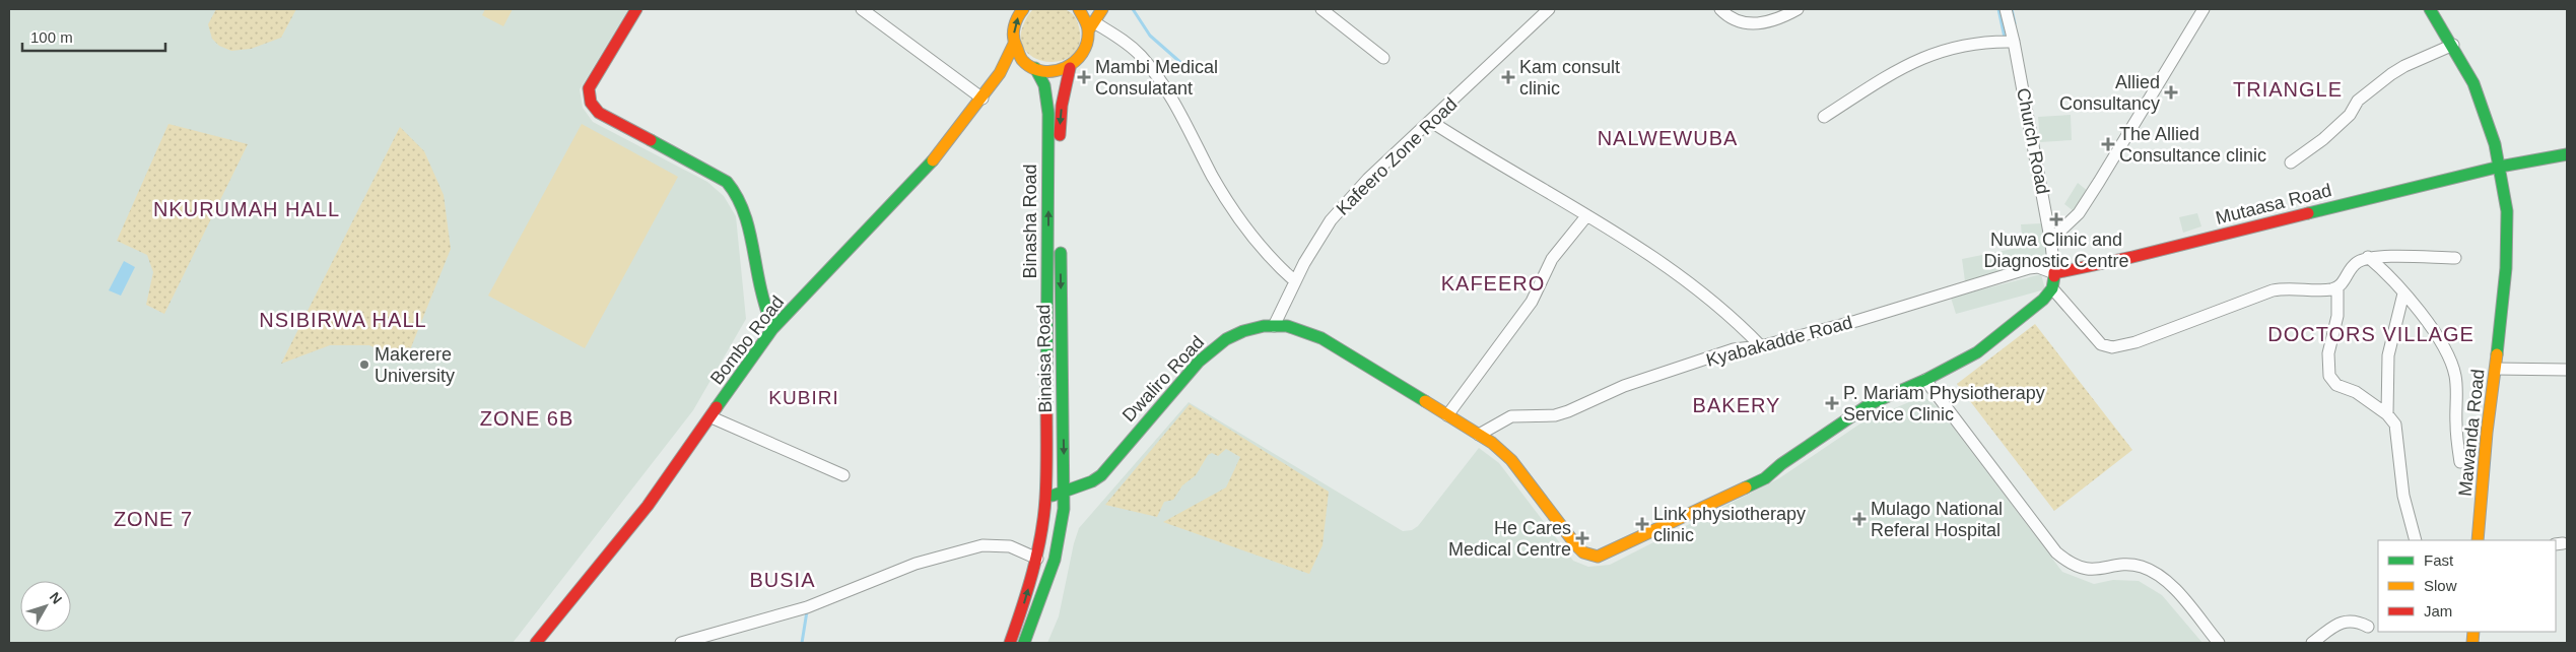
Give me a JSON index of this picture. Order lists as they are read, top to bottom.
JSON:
{
  "streets": {
    "street": [
      "Church Road",
      "Kafeero Zone Road",
      "Mutaasa Road",
      "Binasha Road",
      "Bombo Road",
      "Kyabakadde Road",
      "Binaisa Road",
      "Dwaliro Road",
      "Mawanda Road"
    ]
  },
  "crossings": [
    ["Church Road", "Mutaasa Road"],
    ["Church Road", "Kyabakadde Road"],
    ["Kafeero Zone Road", "Dwaliro Road"],
    ["Mutaasa Road", "Kyabakadde Road"],
    ["Mutaasa Road", "Mawanda Road"],
    ["Binasha Road", "Bombo Road"],
    ["Binasha Road", "Dwaliro Road"],
    ["Kyabakadde Road", "Dwaliro Road"],
    ["Binaisa Road", "Dwaliro Road"]
  ],
  "one_way": ["Binasha Road", "Binaisa Road"],
  "districts": [
    "TRIANGLE",
    "NALWEWUBA",
    "NKURUMAH HALL",
    "KAFEERO",
    "NSIBIRWA HALL",
    "DOCTORS VILLAGE",
    "KUBIRI",
    "BAKERY",
    "ZONE 6B",
    "ZONE 7",
    "BUSIA"
  ],
  "places": {
    "health": [
      "Mambi Medical Consulatant",
      "Kam consult clinic",
      "Allied Consultancy",
      "The Allied Consultance clinic",
      "Nuwa Clinic and Diagnostic Centre",
      "P. Mariam Physiotherapy Service Clinic",
      "Mulago National Referal Hospital",
      "Link physiotherapy clinic",
      "He Cares Medical Centre"
    ],
    "other": ["Makerere University"]
  },
  "legend": ["Fast", "Slow", "Jam"],
  "scale_bar": "100 m",
  "north": "top right"
}
